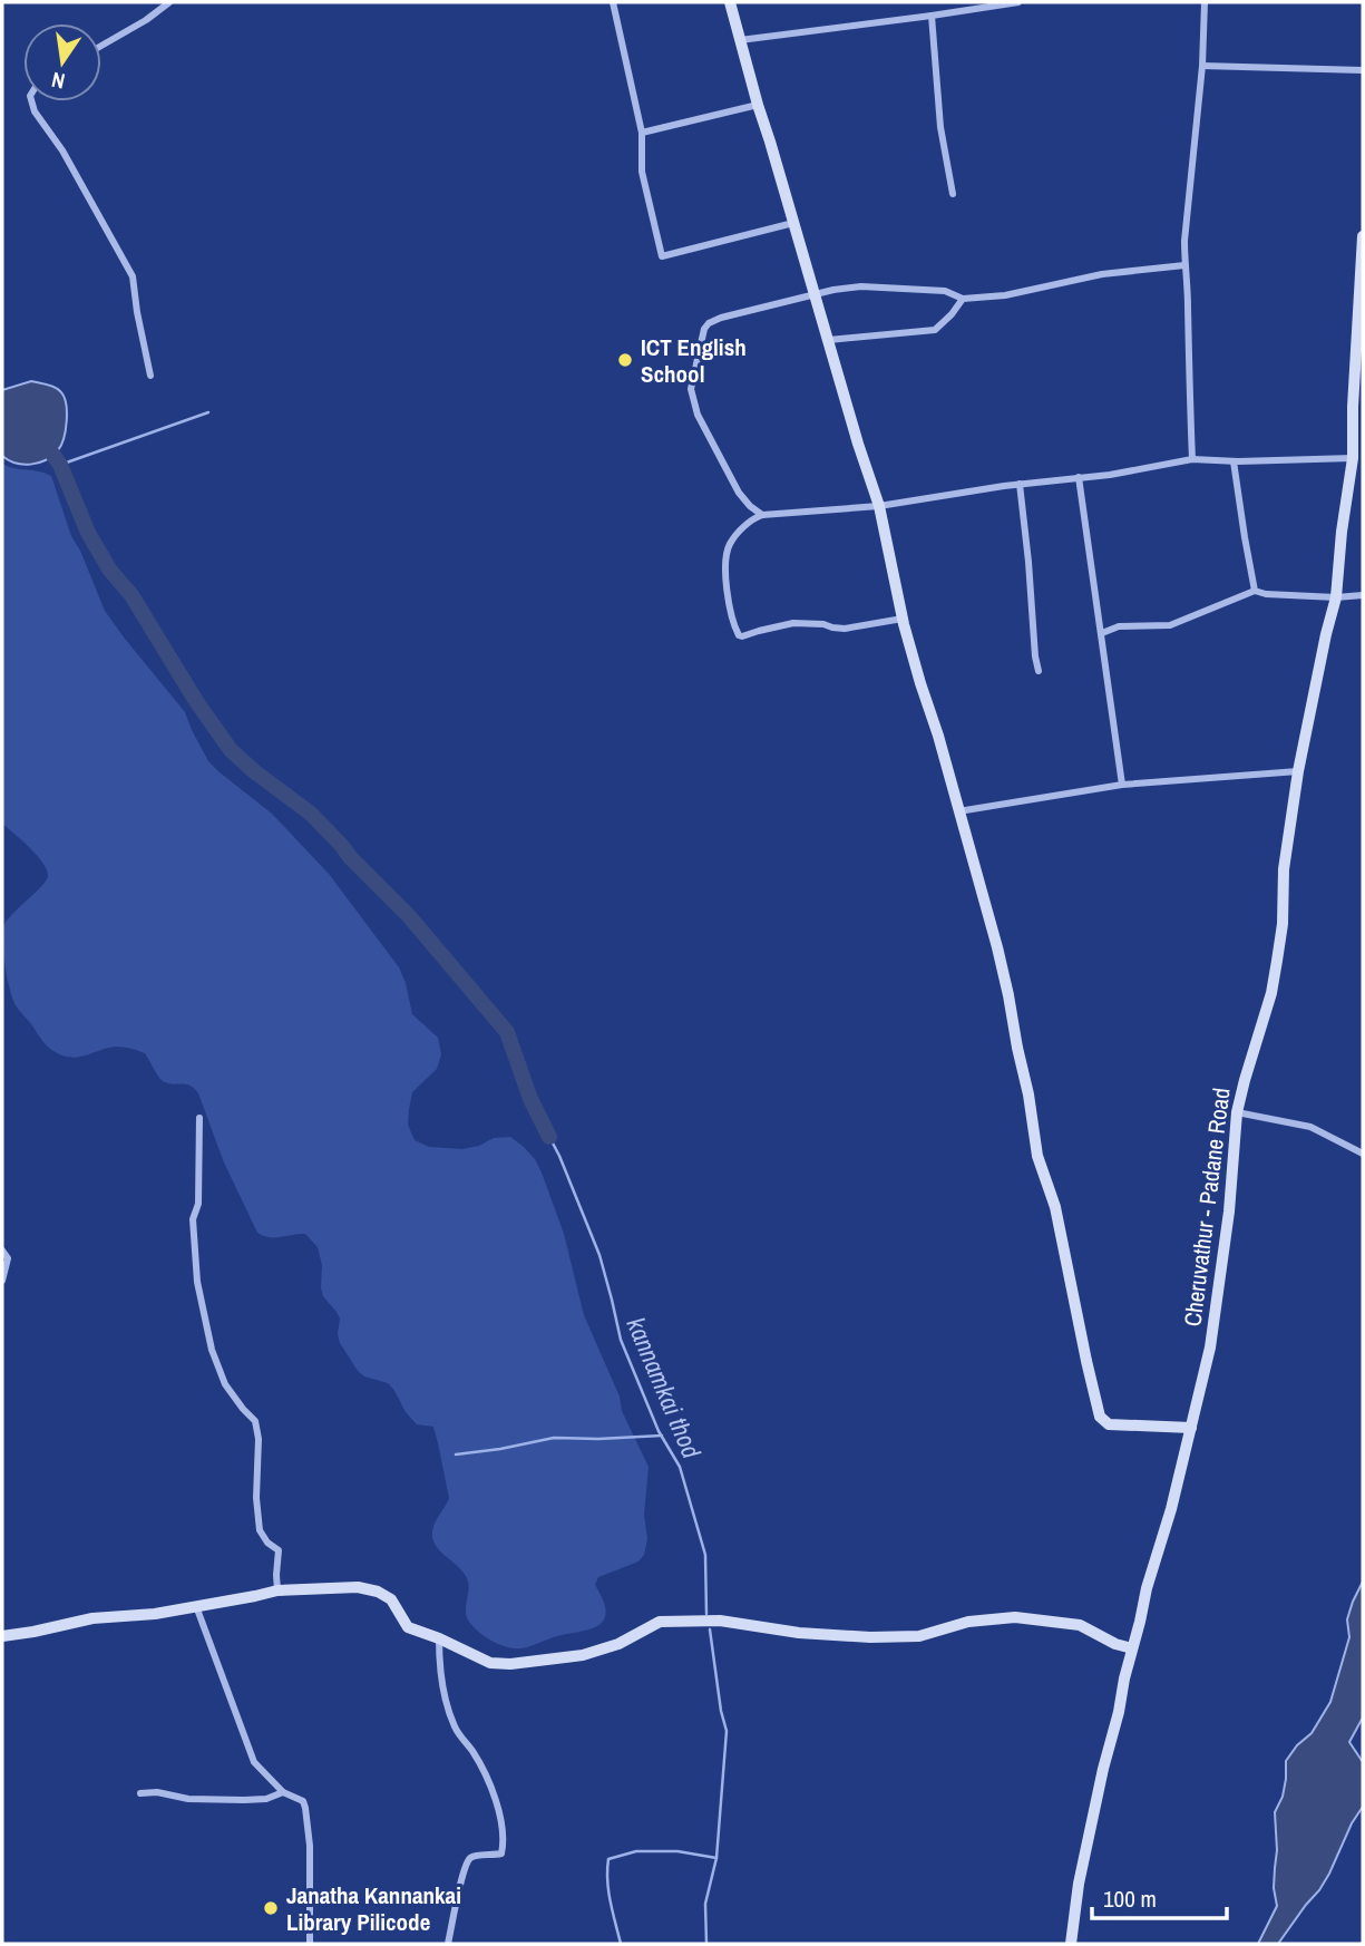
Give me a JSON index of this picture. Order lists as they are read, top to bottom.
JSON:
{
  "streets": {
    "street": ["Cheruvathur - Padane Road"]
  },
  "water": ["kannamkai thod"],
  "places": ["ICT English School", "Janatha Kannankai Library Pilicode"],
  "scale_bar": "100 m",
  "north": "bottom"
}
